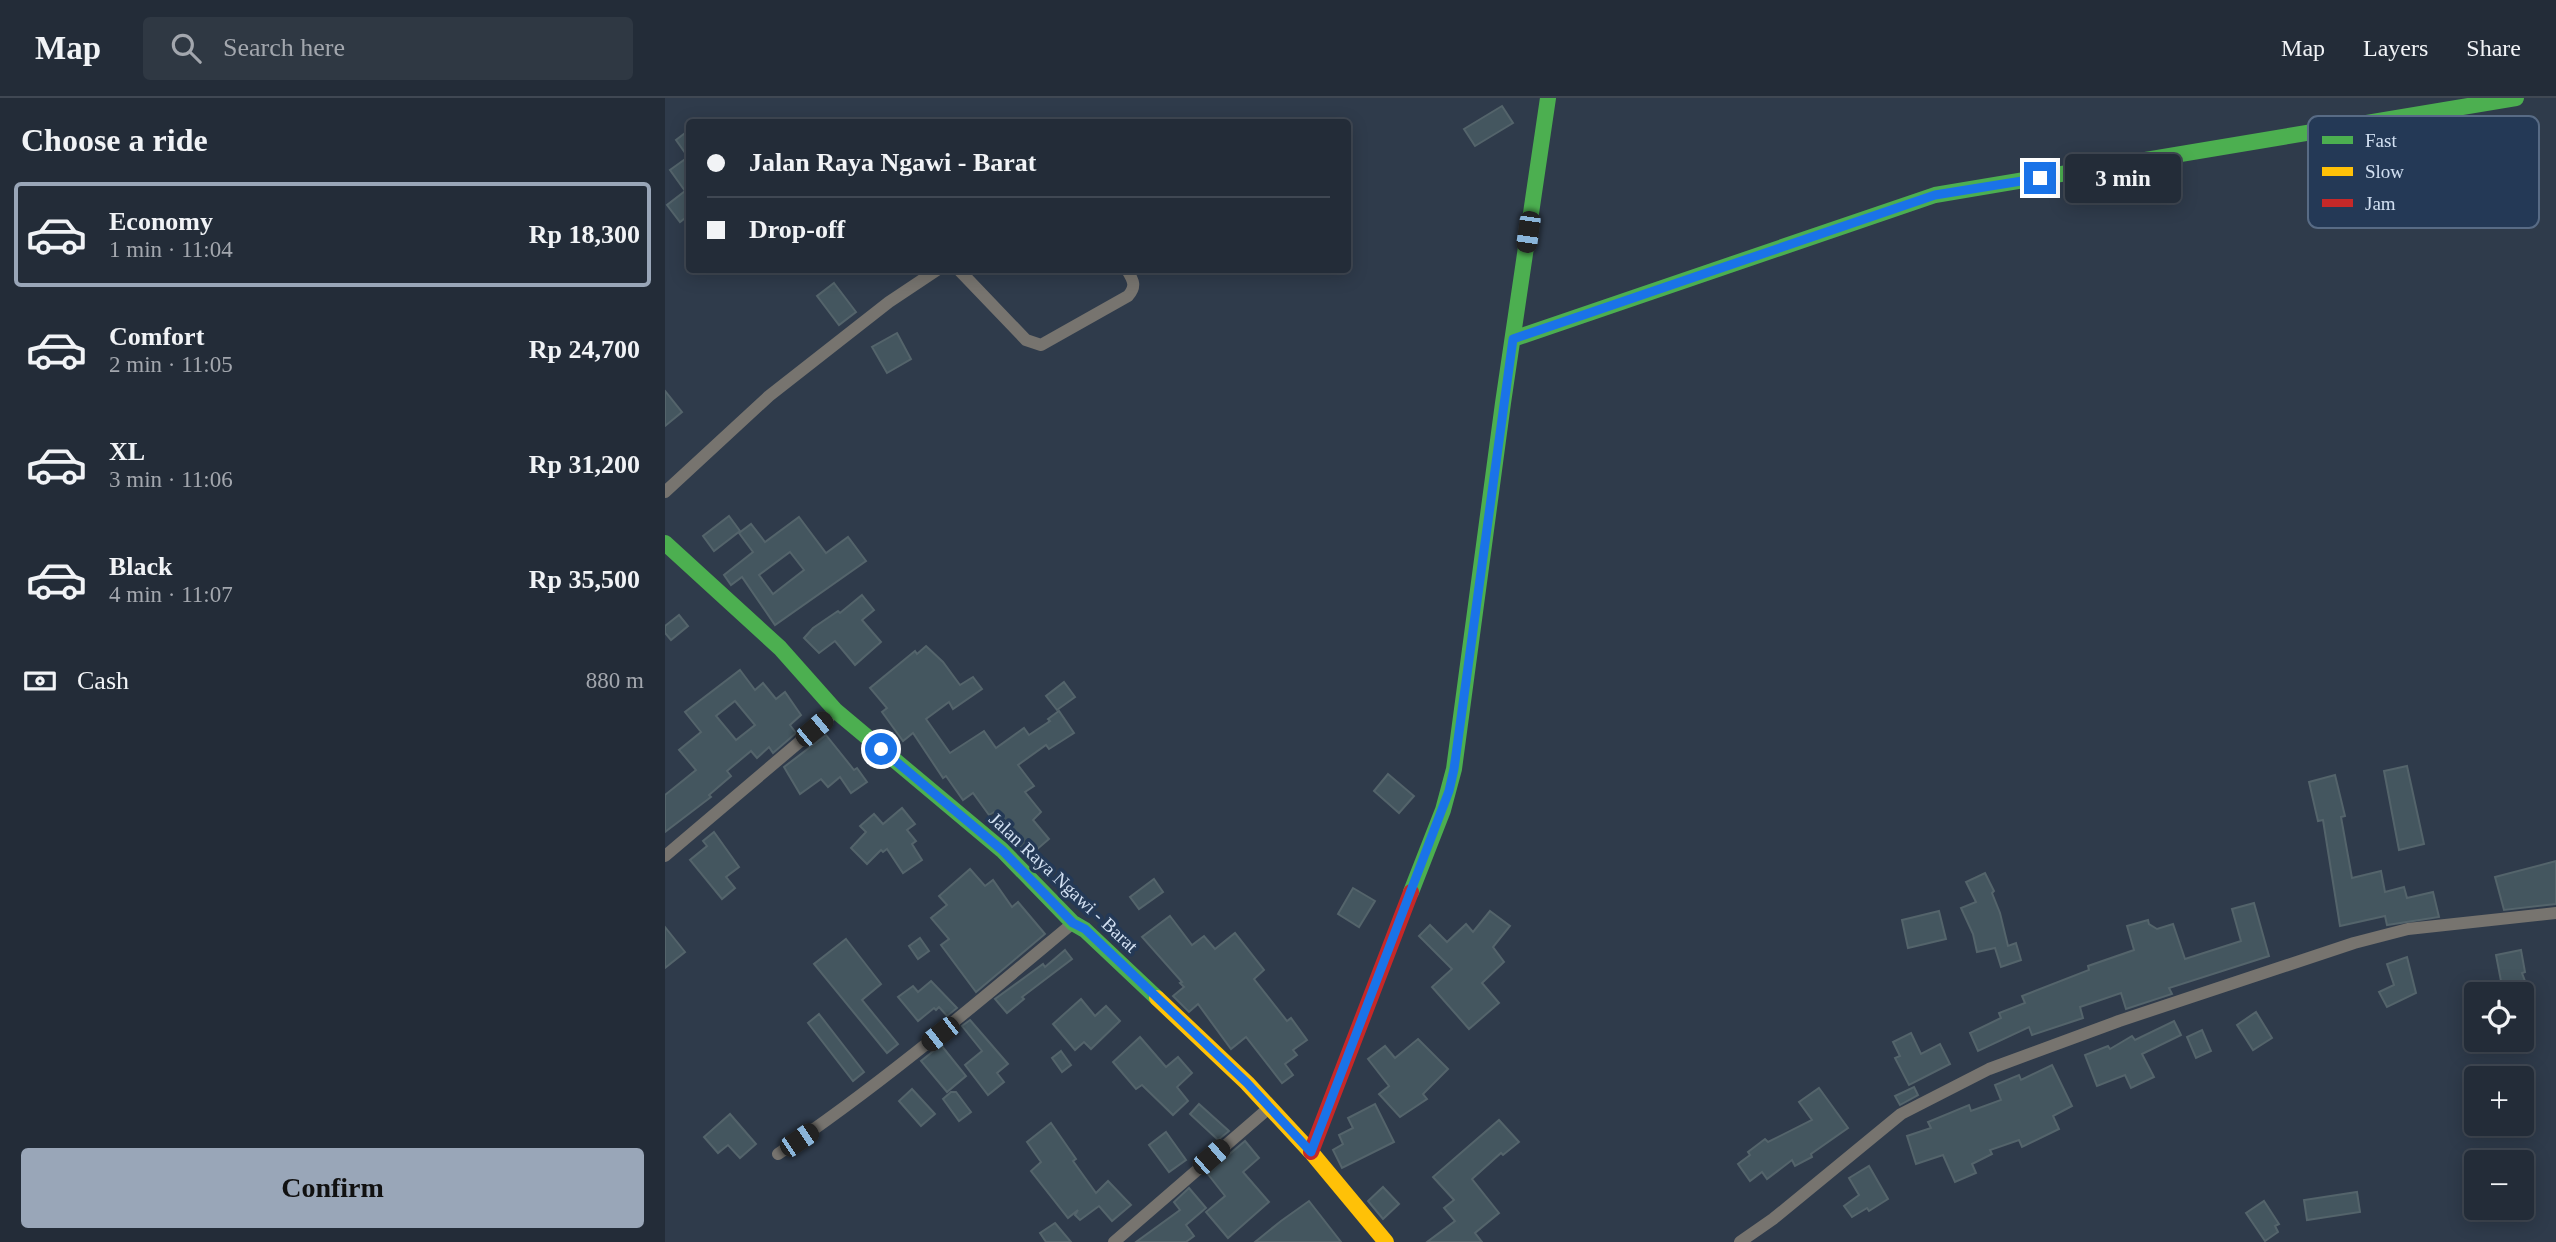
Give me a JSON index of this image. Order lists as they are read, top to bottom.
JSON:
{
  "streets": {
    "street": ["Jalan Raya Ngawi - Barat"]
  },
  "legend": ["Fast", "Slow", "Jam"],
  "page": {
    "header": "Map",
    "search": "Search here",
    "nav": ["Map", "Layers", "Share"],
    "heading": "Choose a ride",
    "banner": ["Jalan Raya Ngawi - Barat", "Drop-off"],
    "bubble": "3 min",
    "list": [
      {
        "name": "Economy",
        "note": "1 min · 11:04",
        "value": "Rp 18,300"
      },
      {
        "name": "Comfort",
        "note": "2 min · 11:05",
        "value": "Rp 24,700"
      },
      {
        "name": "XL",
        "note": "3 min · 11:06",
        "value": "Rp 31,200"
      },
      {
        "name": "Black",
        "note": "4 min · 11:07",
        "value": "Rp 35,500"
      }
    ],
    "pay": ["Cash", "880 m"],
    "map_buttons": ["+", "−"],
    "buttons": "Confirm"
  }
}
